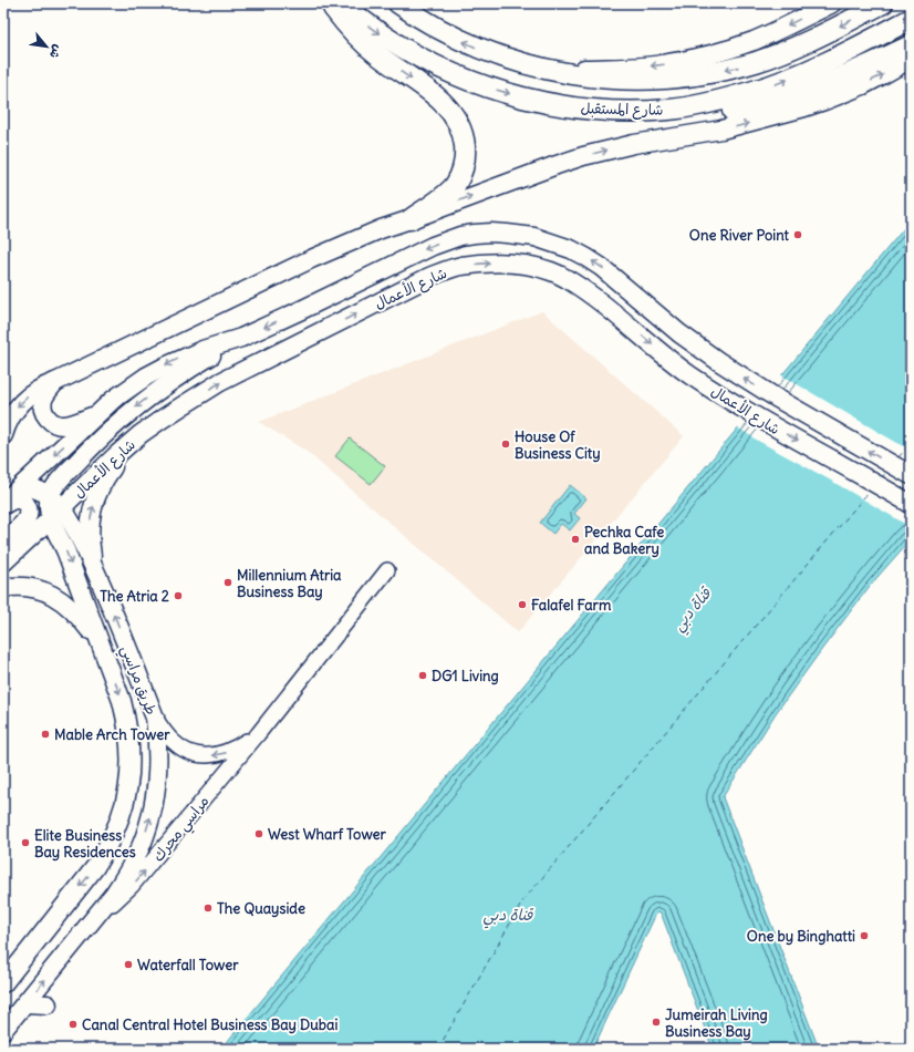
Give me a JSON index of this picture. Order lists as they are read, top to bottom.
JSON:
{
  "streets": {
    "main road": ["شارع المستقبل"],
    "street": ["شارع الأعمال", "طريق مراسي", "مراسي محرك"]
  },
  "crossings": [
    ["شارع الأعمال", "طريق مراسي"],
    ["طريق مراسي", "مراسي محرك"]
  ],
  "water": ["قناة دبي"],
  "places": [
    "One River Point",
    "House Of Business City",
    "Pechka Cafe and Bakery",
    "Millennium Atria Business Bay",
    "The Atria 2",
    "Falafel Farm",
    "DG1 Living",
    "Mable Arch Tower",
    "West Wharf Tower",
    "Elite Business Bay Residences",
    "The Quayside",
    "One by Binghatti",
    "Waterfall Tower",
    "Jumeirah Living Business Bay",
    "Canal Central Hotel Business Bay Dubai"
  ],
  "north": "bottom right"
}
